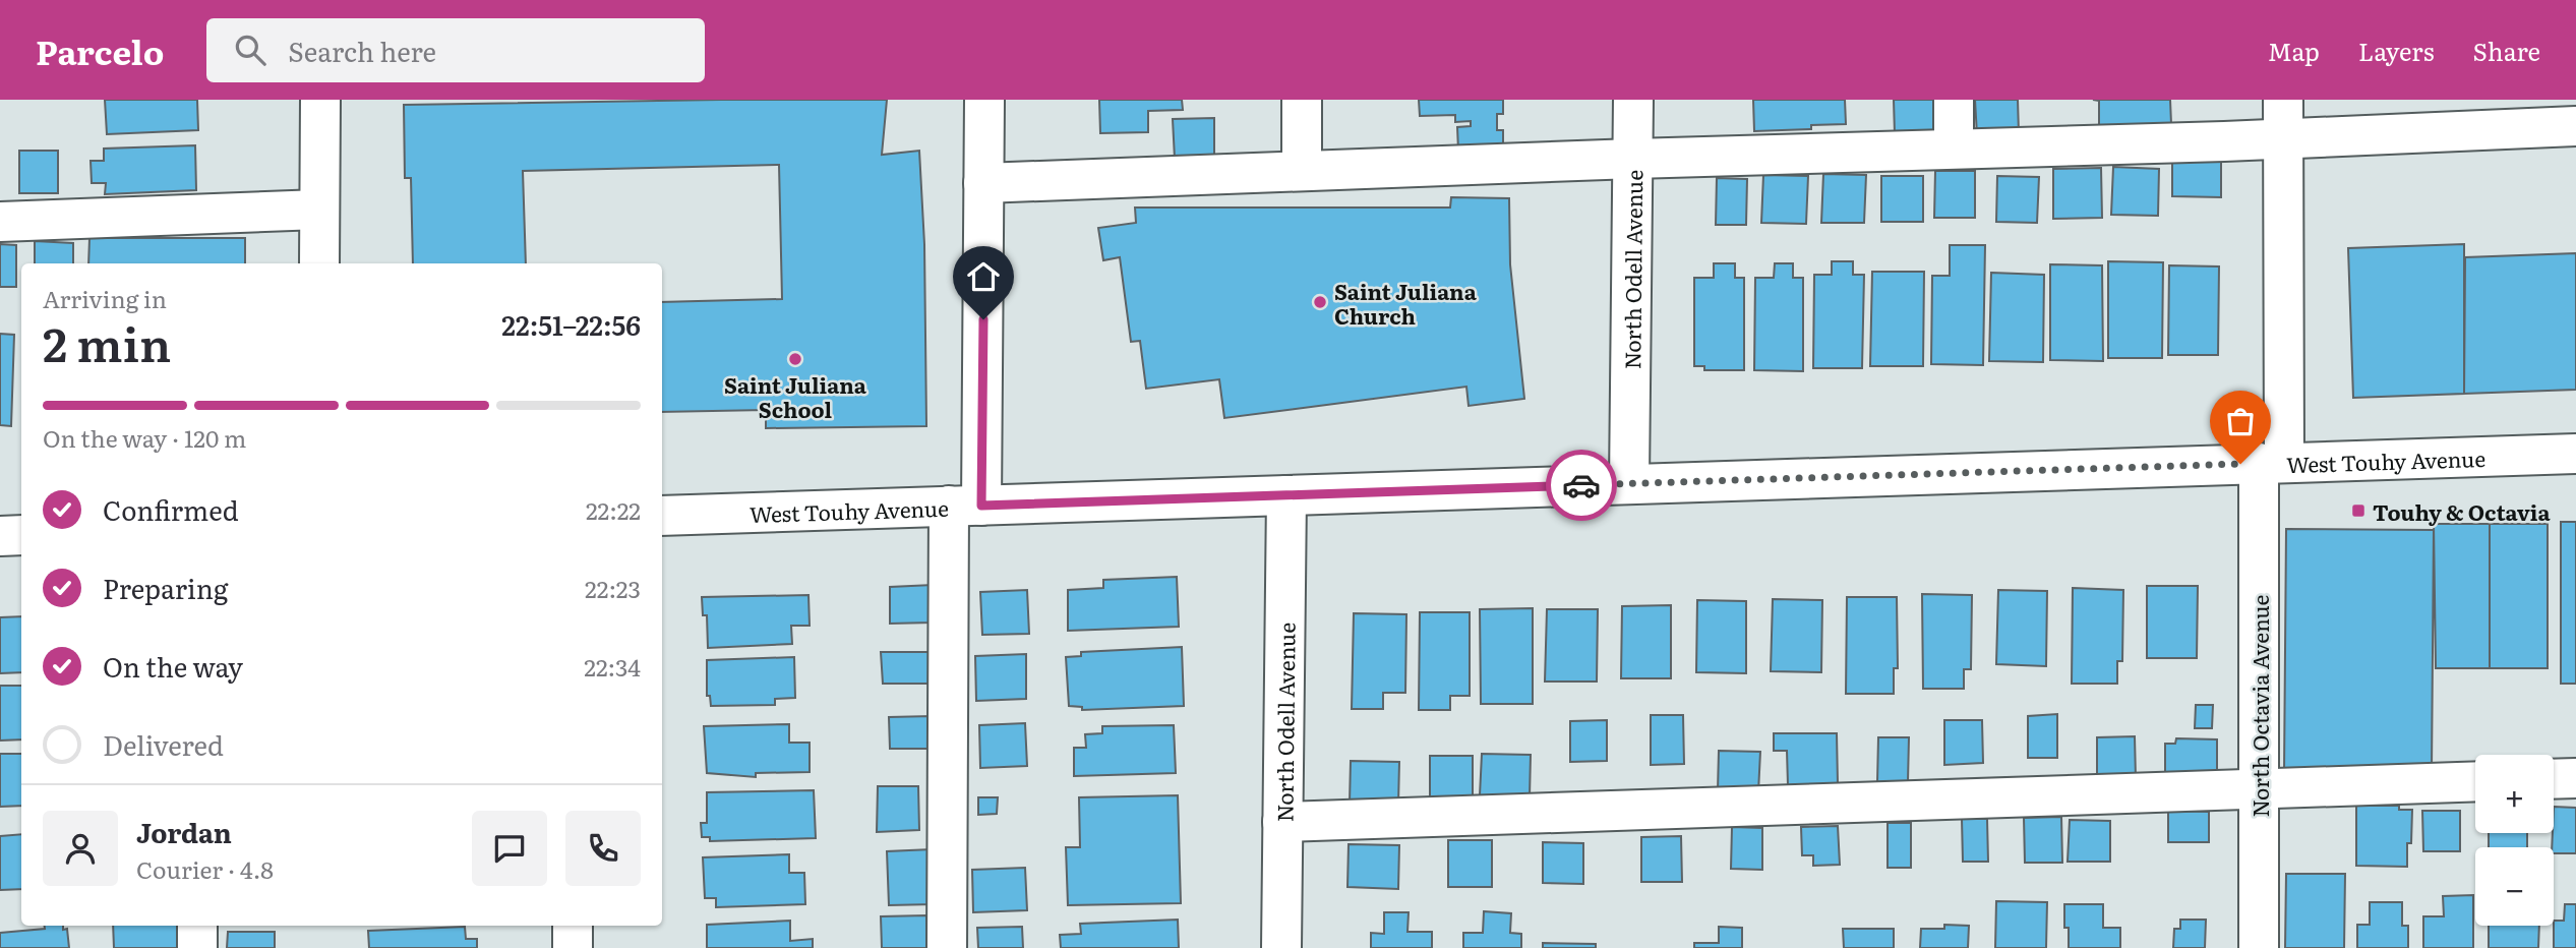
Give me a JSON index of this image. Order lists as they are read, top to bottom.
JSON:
{
  "streets": {
    "street": ["North Odell Avenue", "West Touhy Avenue", "North Octavia Avenue"]
  },
  "crossings": [
    ["North Odell Avenue", "West Touhy Avenue"],
    ["West Touhy Avenue", "North Octavia Avenue"]
  ],
  "places": {
    "other": ["Saint Juliana Church", "Saint Juliana School"],
    "transit": ["Touhy & Octavia"]
  },
  "page": {
    "header": "Parcelo",
    "search": "Search here",
    "nav": ["Map", "Layers", "Share"],
    "heading": ["2 min", "Arriving in", "22:51–22:56"],
    "panel": ["Jordan", "Courier · 4.8"],
    "bar": "On the way · 120 m",
    "list": [
      ["Confirmed", "22:22"],
      ["Preparing", "22:23"],
      ["On the way", "22:34"],
      "Delivered"
    ],
    "map_buttons": ["+", "−"]
  }
}
